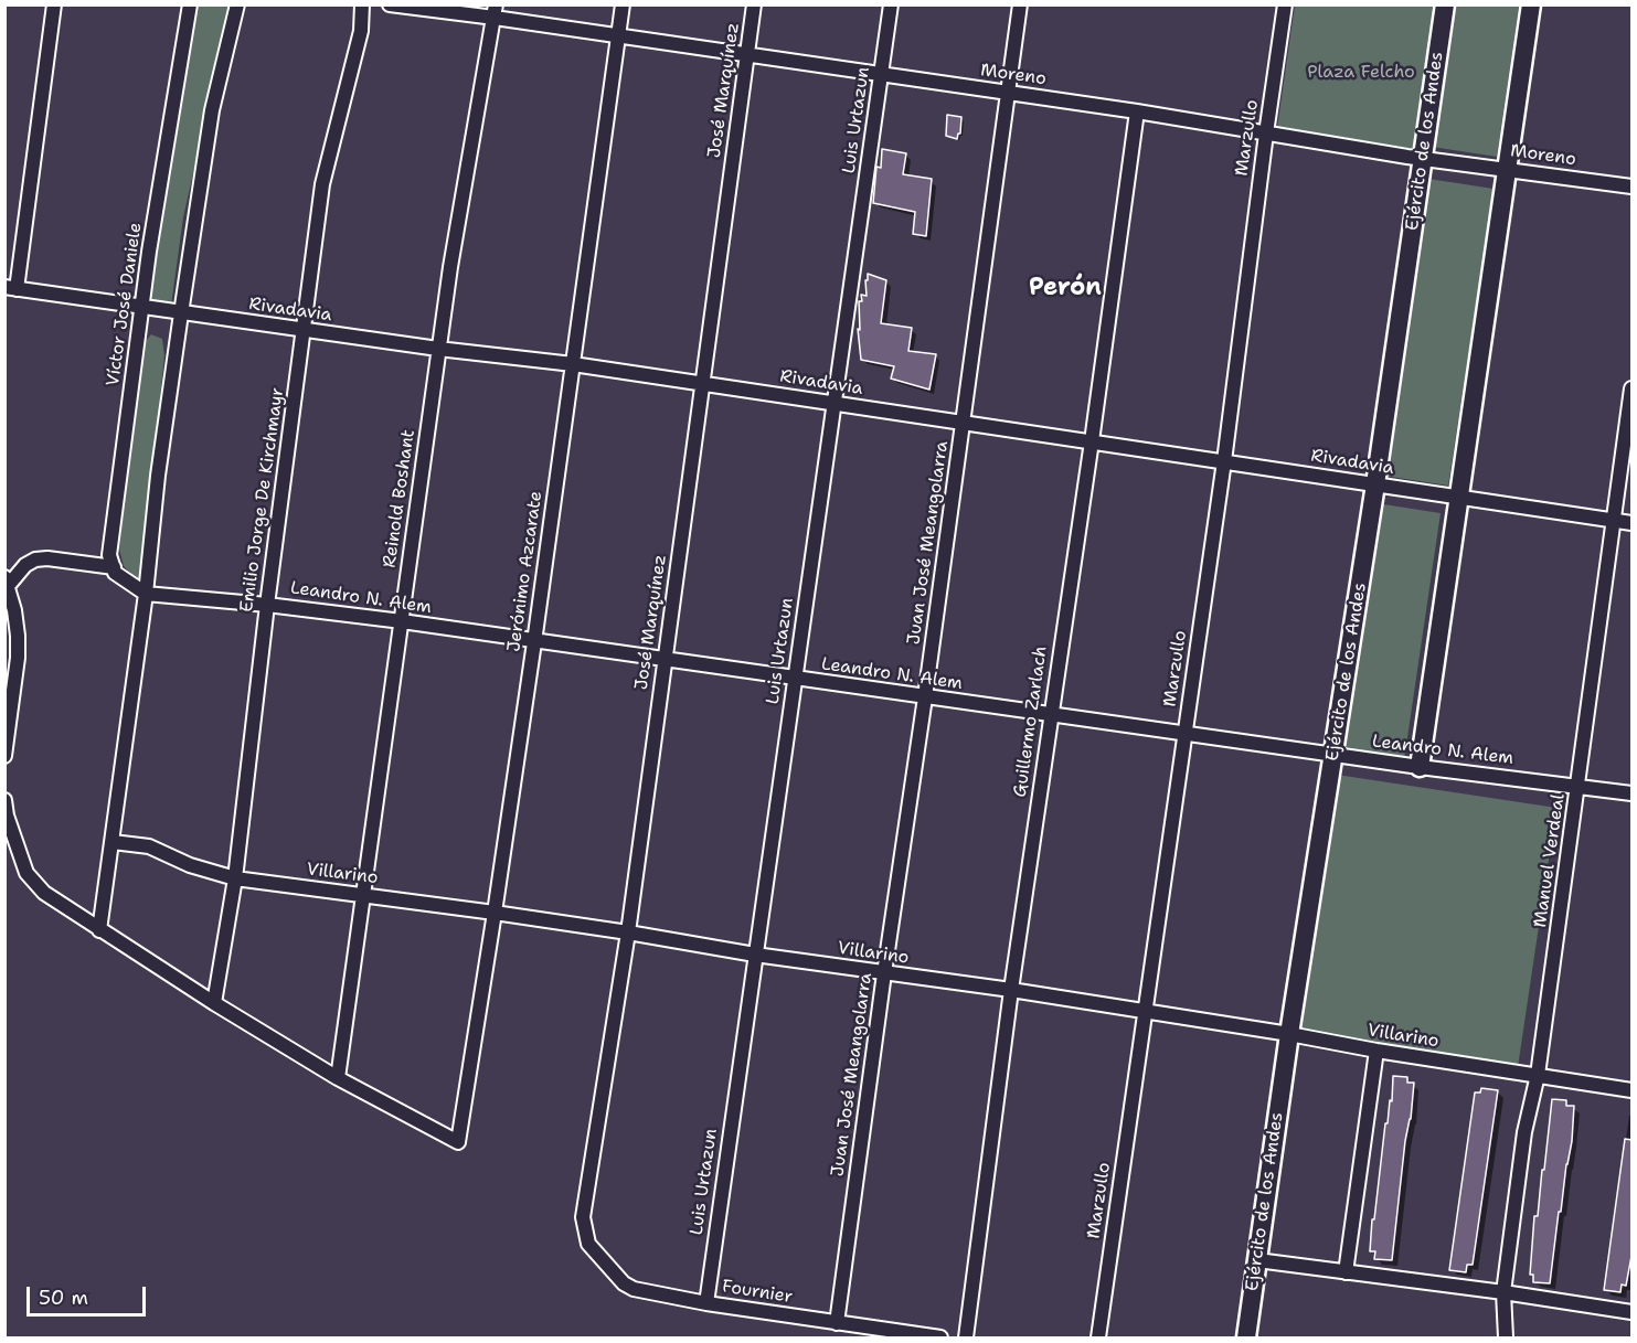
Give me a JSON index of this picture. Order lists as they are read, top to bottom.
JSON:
{
  "streets": {
    "street": [
      "Moreno",
      "José Marquínez",
      "Luis Urtazun",
      "Marzullo",
      "Ejército de los Andes",
      "Víctor José Daniele",
      "Rivadavia",
      "Reinold Boshant",
      "Emilio Jorge De Kirchmayr",
      "Juan José Meangolarra",
      "Jerónimo Azcarate",
      "Leandro N. Alem",
      "Guillermo Zarlach",
      "Manuel Verdeal",
      "Villarino",
      "Fournier"
    ]
  },
  "crossings": [
    ["Moreno", "José Marquínez"],
    ["Moreno", "Luis Urtazun"],
    ["Moreno", "Marzullo"],
    ["Moreno", "Ejército de los Andes"],
    ["Moreno", "Reinold Boshant"],
    ["Moreno", "Juan José Meangolarra"],
    ["Moreno", "Jerónimo Azcarate"],
    ["Moreno", "Guillermo Zarlach"],
    ["José Marquínez", "Rivadavia"],
    ["José Marquínez", "Leandro N. Alem"],
    ["José Marquínez", "Villarino"],
    ["José Marquínez", "Fournier"],
    ["Luis Urtazun", "Rivadavia"],
    ["Luis Urtazun", "Leandro N. Alem"],
    ["Luis Urtazun", "Villarino"],
    ["Luis Urtazun", "Fournier"],
    ["Marzullo", "Rivadavia"],
    ["Marzullo", "Leandro N. Alem"],
    ["Marzullo", "Villarino"],
    ["Ejército de los Andes", "Rivadavia"],
    ["Ejército de los Andes", "Leandro N. Alem"],
    ["Ejército de los Andes", "Villarino"],
    ["Víctor José Daniele", "Rivadavia"],
    ["Rivadavia", "Reinold Boshant"],
    ["Rivadavia", "Emilio Jorge De Kirchmayr"],
    ["Rivadavia", "Juan José Meangolarra"],
    ["Rivadavia", "Jerónimo Azcarate"],
    ["Rivadavia", "Guillermo Zarlach"],
    ["Rivadavia", "Manuel Verdeal"],
    ["Reinold Boshant", "Jerónimo Azcarate"],
    ["Reinold Boshant", "Leandro N. Alem"],
    ["Reinold Boshant", "Villarino"],
    ["Emilio Jorge De Kirchmayr", "Leandro N. Alem"],
    ["Emilio Jorge De Kirchmayr", "Villarino"],
    ["Juan José Meangolarra", "Leandro N. Alem"],
    ["Juan José Meangolarra", "Villarino"],
    ["Juan José Meangolarra", "Fournier"],
    ["Jerónimo Azcarate", "Leandro N. Alem"],
    ["Jerónimo Azcarate", "Villarino"],
    ["Leandro N. Alem", "Guillermo Zarlach"],
    ["Leandro N. Alem", "Manuel Verdeal"],
    ["Guillermo Zarlach", "Villarino"],
    ["Manuel Verdeal", "Villarino"]
  ],
  "districts": ["Perón"],
  "parks": ["Plaza Felcho"],
  "scale_bar": "50 m"
}
